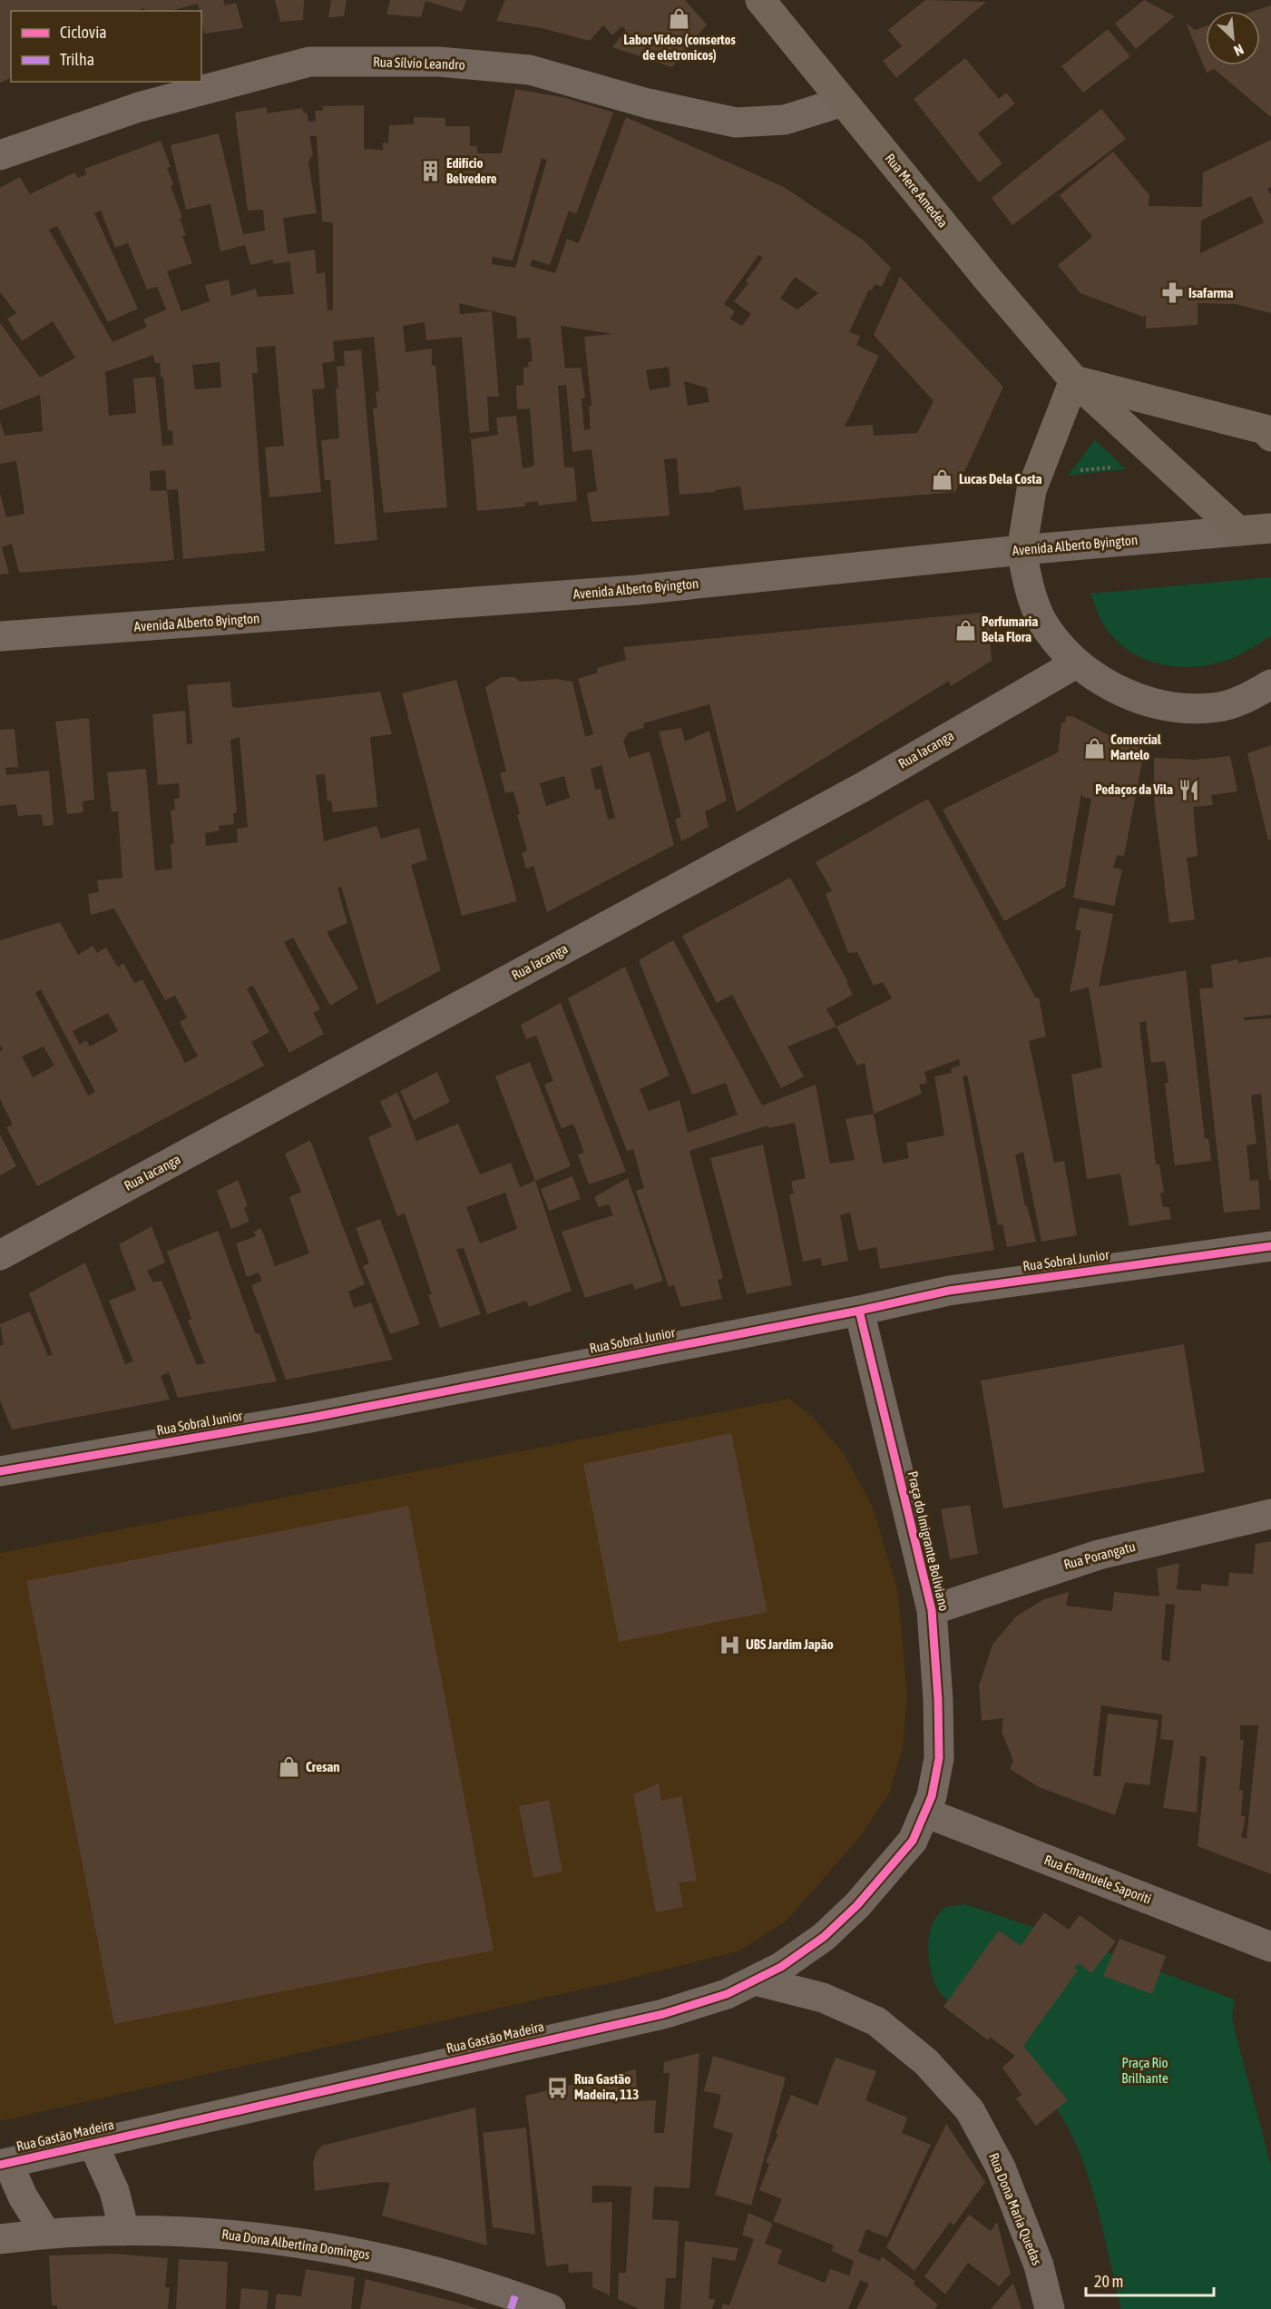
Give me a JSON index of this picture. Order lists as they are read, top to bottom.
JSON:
{
  "streets": {
    "main road": ["Rua Mere Amedéa", "Avenida Alberto Byington"],
    "street": [
      "Rua Sílvio Leandro",
      "Rua Iacanga",
      "Rua Sobral Junior",
      "Praça do Imigrante Boliviano",
      "Rua Porangatu",
      "Rua Emanuele Saporiti",
      "Rua Gastão Madeira",
      "Rua Dona Maria Quedas",
      "Rua Dona Albertina Domingos"
    ]
  },
  "crossings": [
    ["Rua Sílvio Leandro", "Rua Mere Amedéa"],
    ["Rua Mere Amedéa", "Avenida Alberto Byington"],
    ["Rua Sobral Junior", "Praça do Imigrante Boliviano"],
    ["Praça do Imigrante Boliviano", "Rua Porangatu"],
    ["Praça do Imigrante Boliviano", "Rua Emanuele Saporiti"],
    ["Praça do Imigrante Boliviano", "Rua Gastão Madeira"],
    ["Rua Emanuele Saporiti", "Rua Gastão Madeira"],
    ["Rua Gastão Madeira", "Rua Dona Maria Quedas"]
  ],
  "parks": ["Praça Rio Brilhante"],
  "places": {
    "shop": [
      "Labor Video (consertos de eletronicos)",
      "Lucas Dela Costa",
      "Perfumaria Bela Flora",
      "Comercial Martelo",
      "Cresan"
    ],
    "building": ["Edifício Belvedere"],
    "pharmacy": ["Isafarma"],
    "restaurant": ["Pedaços da Vila"],
    "hospital": ["UBS Jardim Japão"],
    "bus stop": ["Rua Gastão Madeira, 113"]
  },
  "legend": ["Ciclovia", "Trilha"],
  "scale_bar": "20 m",
  "north": "bottom right"
}
